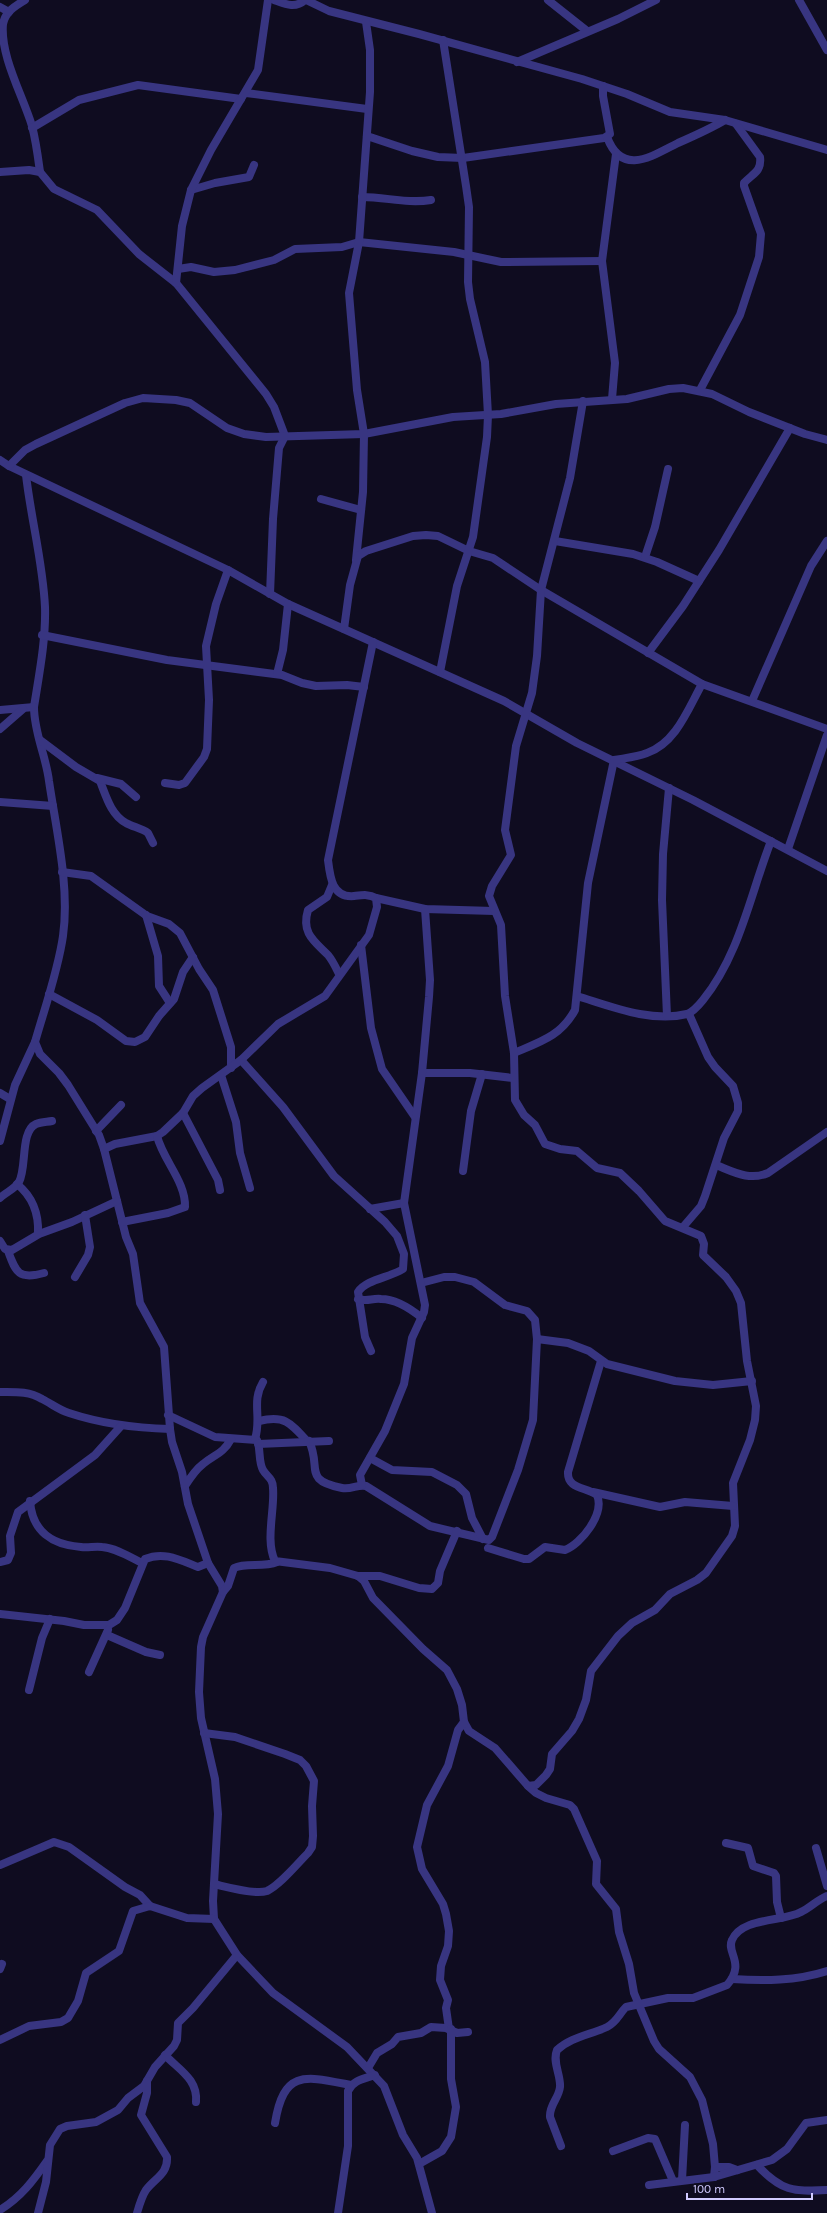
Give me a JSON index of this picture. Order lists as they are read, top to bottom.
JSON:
{
  "scale_bar": "100 m"
}
